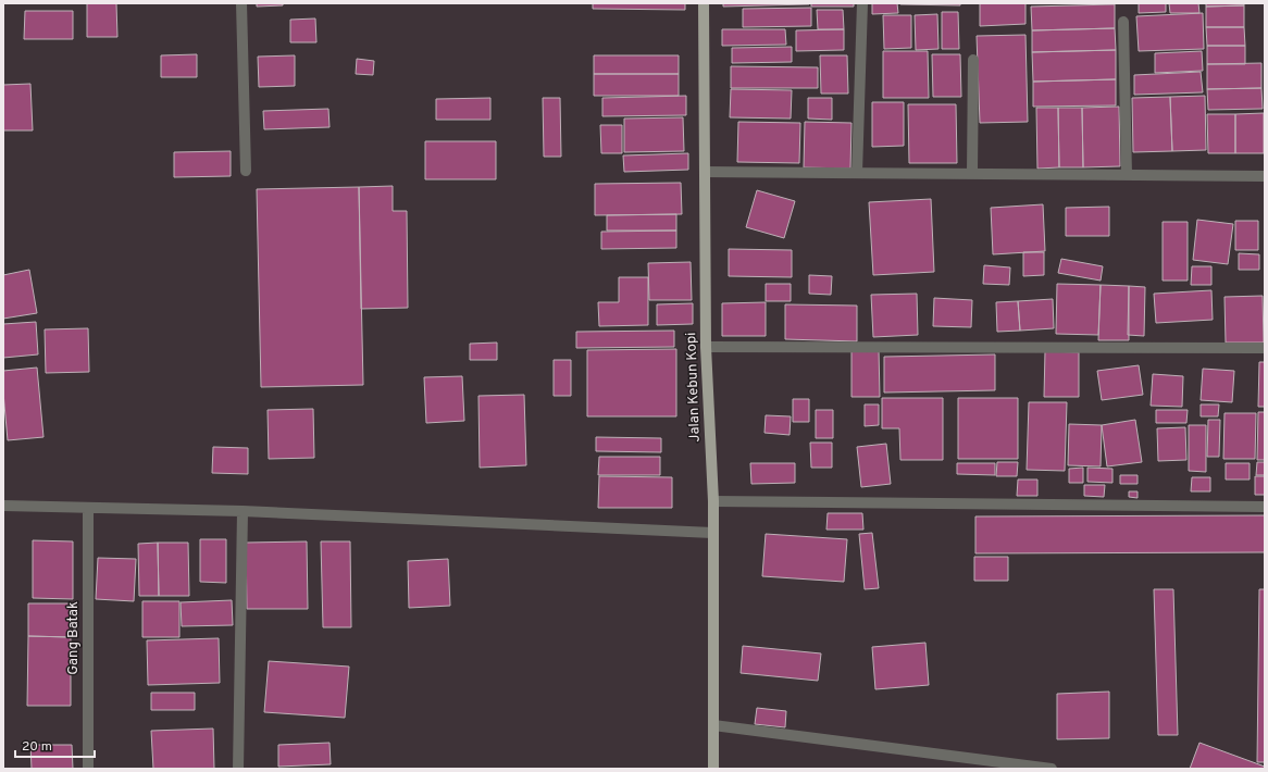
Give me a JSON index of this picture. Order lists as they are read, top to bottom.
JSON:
{
  "streets": {
    "main road": ["Jalan Kebun Kopi"],
    "street": ["Gang Batak"]
  },
  "scale_bar": "20 m"
}
